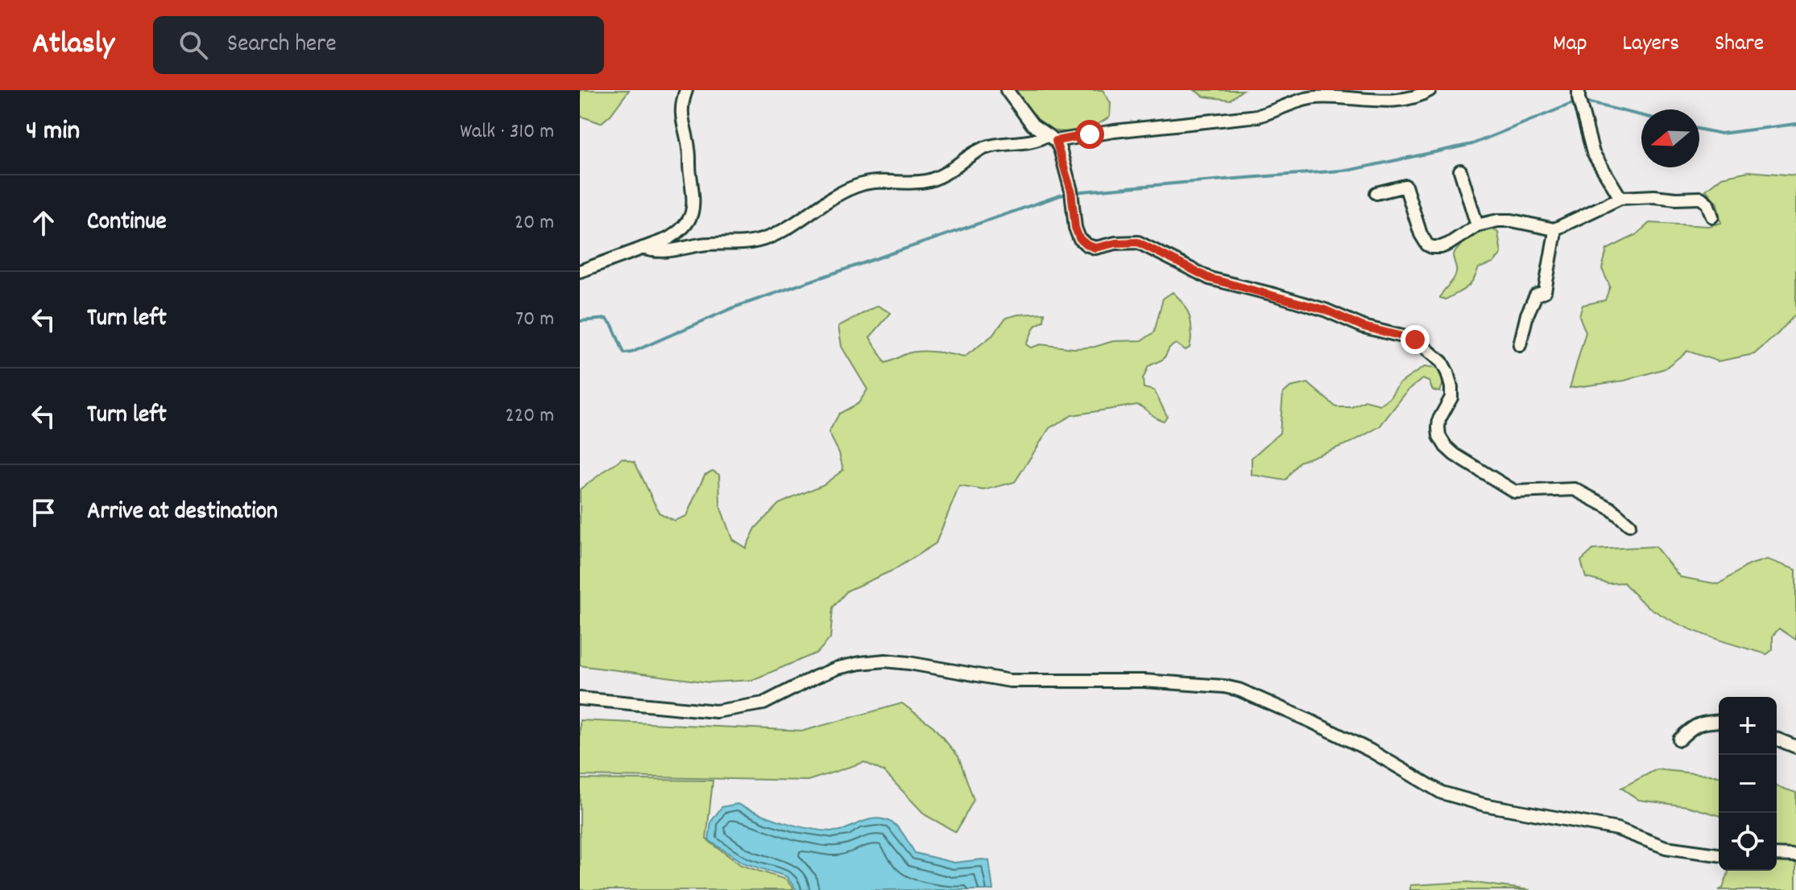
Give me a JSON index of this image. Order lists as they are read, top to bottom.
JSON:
{
  "north": "left",
  "page": {
    "header": "Atlasly",
    "search": "Search here",
    "nav": ["Map", "Layers", "Share"],
    "heading": ["4 min", "Walk · 310 m"],
    "list": [
      ["Continue", "20 m"],
      ["Turn left", "70 m"],
      ["Turn left", "220 m"],
      "Arrive at destination"
    ],
    "map_buttons": ["+", "−"]
  }
}
